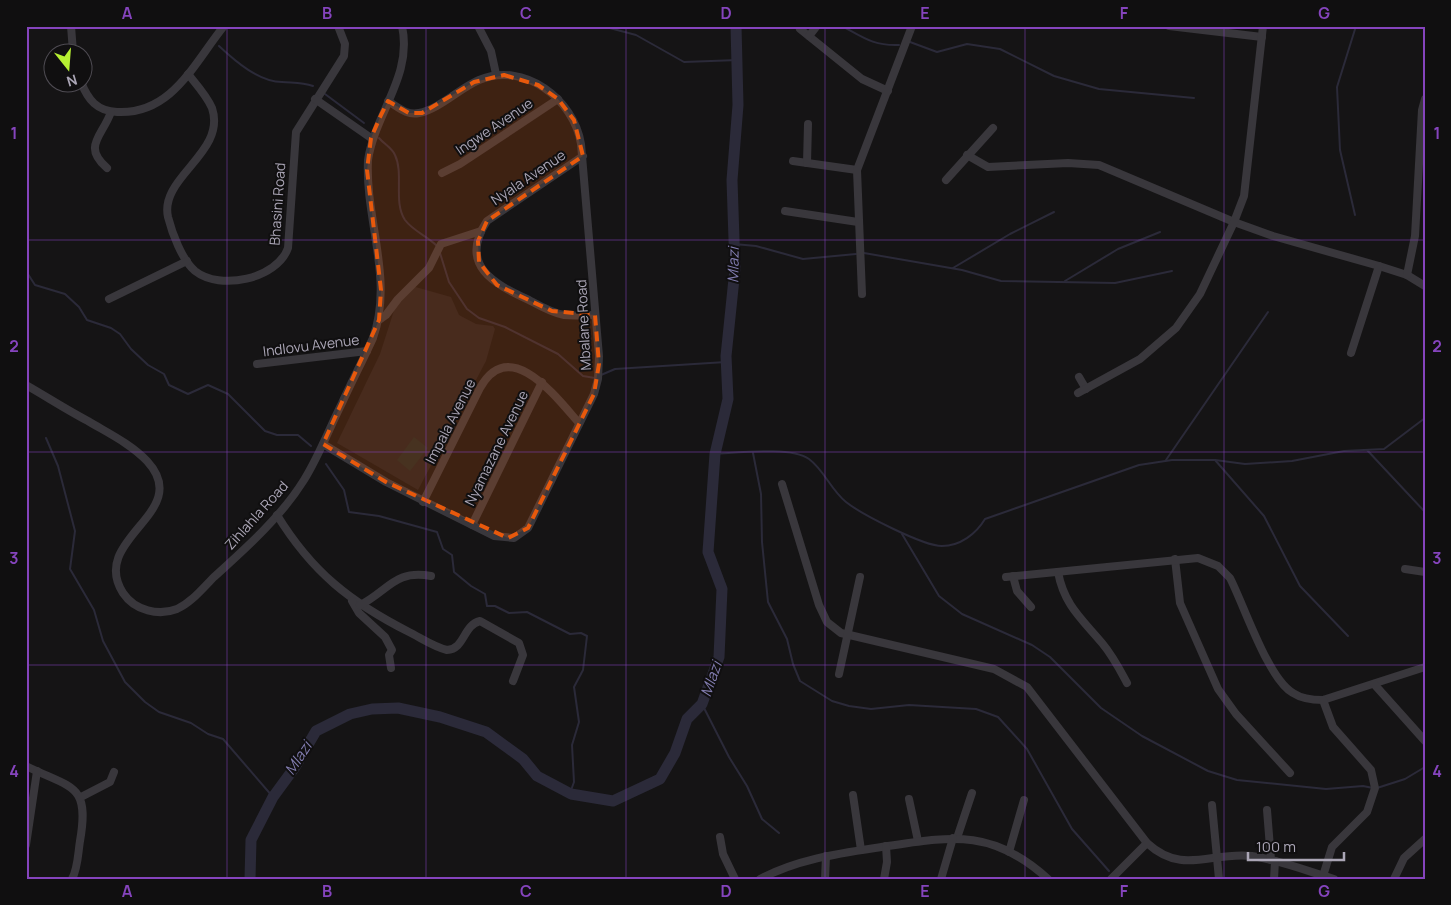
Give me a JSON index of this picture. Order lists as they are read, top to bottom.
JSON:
{
  "streets": {
    "street": [
      "Ingwe Avenue",
      "Nyala Avenue",
      "Bhasini Road",
      "Mbalane Road",
      "Indlovu Avenue",
      "Impala Avenue",
      "Nyamazane Avenue",
      "Zihlahla Road"
    ]
  },
  "crossings": [
    ["Ingwe Avenue", "Mbalane Road"],
    ["Nyala Avenue", "Mbalane Road"],
    ["Mbalane Road", "Impala Avenue"],
    ["Mbalane Road", "Nyamazane Avenue"],
    ["Mbalane Road", "Zihlahla Road"],
    ["Indlovu Avenue", "Zihlahla Road"],
    ["Impala Avenue", "Nyamazane Avenue"]
  ],
  "water": ["Mlazi"],
  "scale_bar": "100 m",
  "north": "bottom",
  "grid": {
    "columns": [
      "A",
      "B",
      "C",
      "D",
      "E",
      "F",
      "G"
    ],
    "rows": [
      "1",
      "2",
      "3",
      "4"
    ]
  }
}
